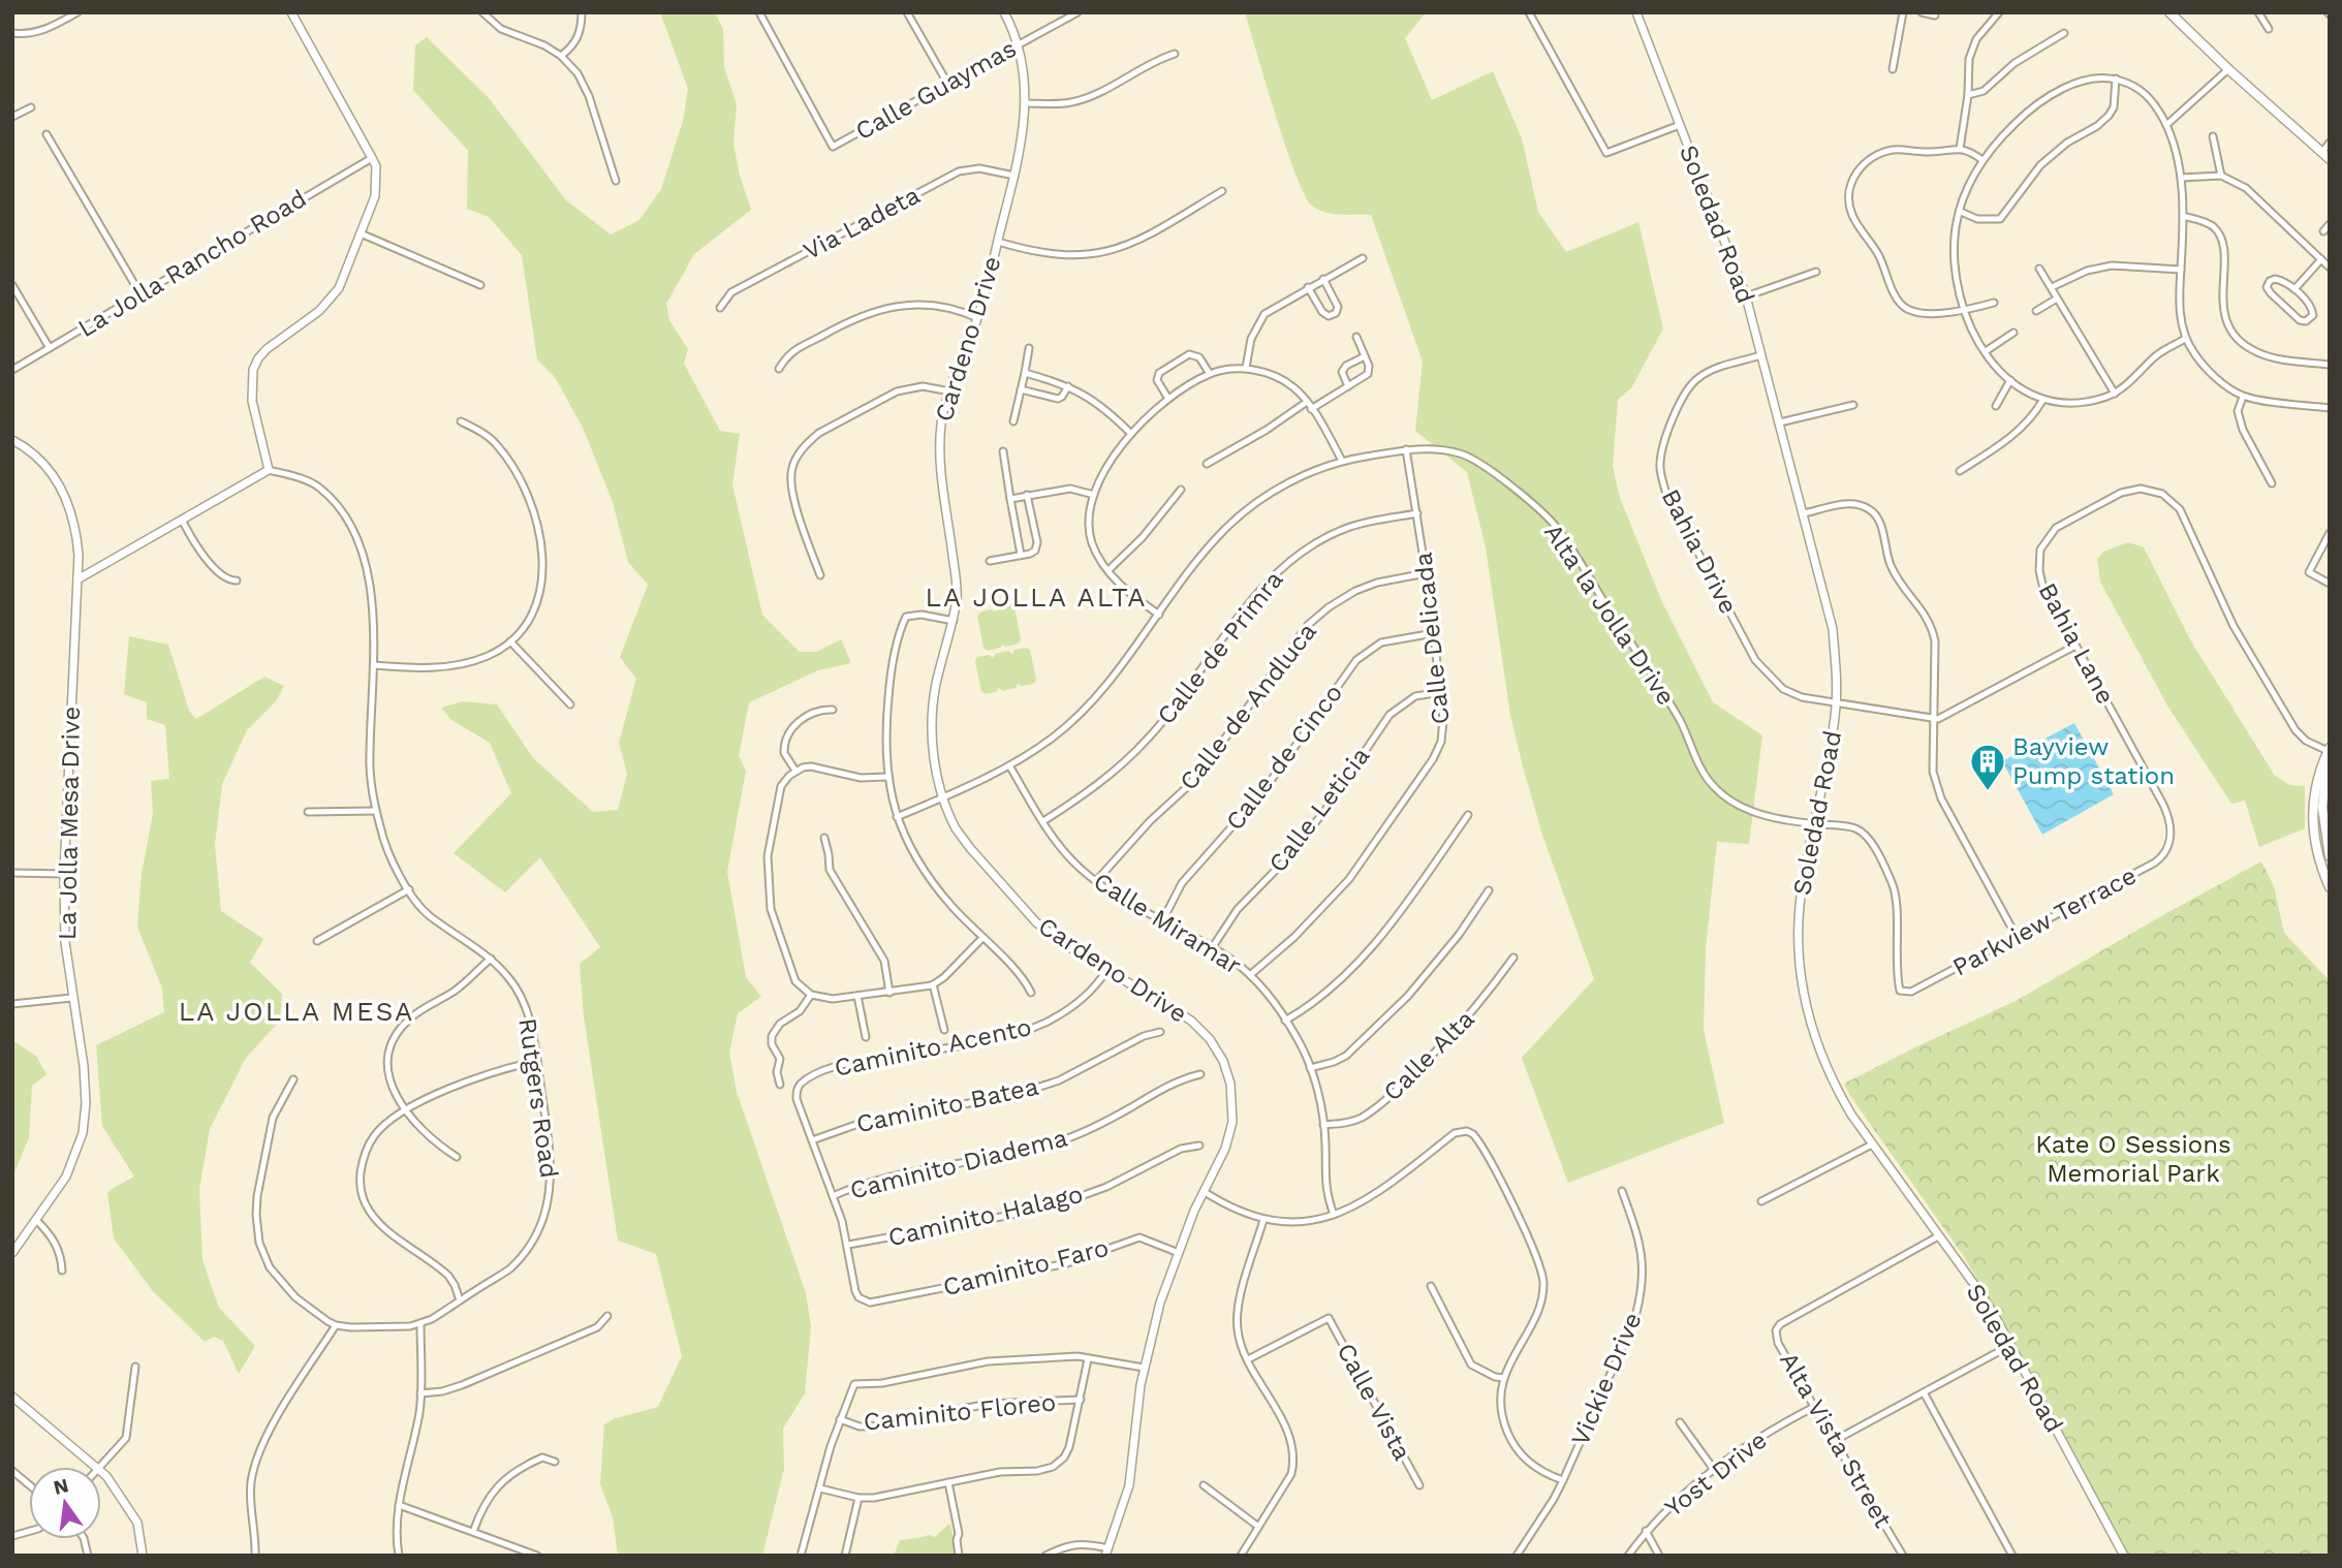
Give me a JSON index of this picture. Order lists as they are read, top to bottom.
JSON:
{
  "streets": {
    "street": [
      "Calle Guaymas",
      "Via Ladeta",
      "Soledad Road",
      "La Jolla Rancho Road",
      "Cardeno Drive",
      "Bahia Drive",
      "Alta la Jolla Drive",
      "Calle Delicada",
      "Bahia Lane",
      "Calle de Primra",
      "Calle de Andluca",
      "Calle de Cinco",
      "Calle Leticia",
      "La Jolla Mesa Drive",
      "Parkview Terrace",
      "Calle Miramar",
      "Caminito Acento",
      "Calle Alta",
      "Rutgers Road",
      "Caminito Batea",
      "Caminito Diadema",
      "Caminito Halago",
      "Caminito Faro",
      "Vickie Drive",
      "Calle Vista",
      "Caminito Floreo",
      "Alta Vista Street",
      "Yost Drive"
    ]
  },
  "crossings": [
    ["Calle Guaymas", "Cardeno Drive"],
    ["Via Ladeta", "Cardeno Drive"],
    ["Soledad Road", "Bahia Drive"],
    ["Soledad Road", "Alta la Jolla Drive"],
    ["Soledad Road", "Alta Vista Street"],
    ["Cardeno Drive", "Alta la Jolla Drive"],
    ["Cardeno Drive", "Caminito Acento"],
    ["Cardeno Drive", "Caminito Faro"],
    ["Alta la Jolla Drive", "Calle Delicada"],
    ["Alta la Jolla Drive", "Parkview Terrace"],
    ["Alta la Jolla Drive", "Calle Miramar"],
    ["Calle Delicada", "Calle de Primra"],
    ["Calle Delicada", "Calle de Andluca"],
    ["Calle Delicada", "Calle de Cinco"],
    ["Calle Delicada", "Calle Leticia"],
    ["Calle Delicada", "Calle Miramar"],
    ["Bahia Lane", "Parkview Terrace"],
    ["Calle de Primra", "Calle Miramar"],
    ["Calle de Andluca", "Calle Miramar"],
    ["Calle de Cinco", "Calle Miramar"],
    ["Calle Leticia", "Calle Miramar"],
    ["Calle Miramar", "Calle Alta"],
    ["Caminito Acento", "Caminito Batea"],
    ["Caminito Halago", "Caminito Faro"],
    ["Alta Vista Street", "Yost Drive"]
  ],
  "districts": ["LA JOLLA ALTA", "LA JOLLA MESA"],
  "parks": ["Kate O Sessions Memorial Park"],
  "places": {
    "building": ["Bayview Pump station"]
  },
  "north": "top"
}
